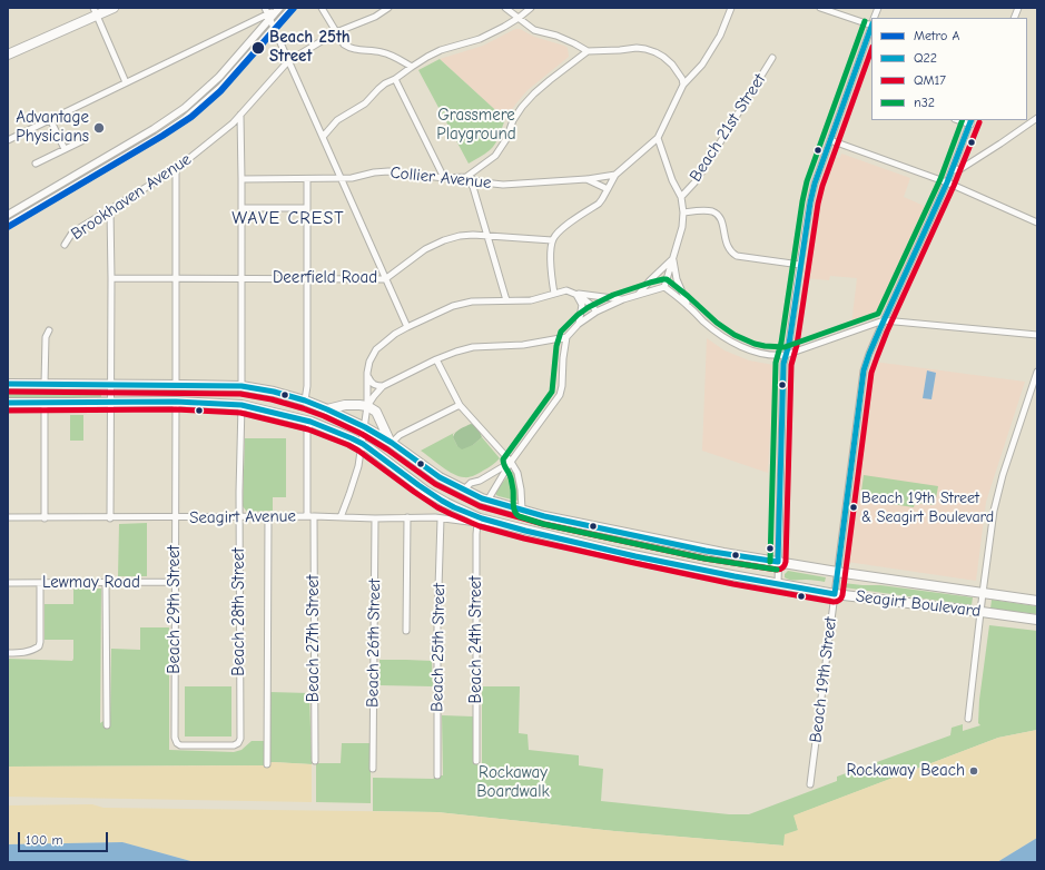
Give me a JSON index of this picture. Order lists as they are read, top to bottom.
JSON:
{
  "streets": {
    "main road": ["Seagirt Boulevard"],
    "street": [
      "Beach 21st Street",
      "Collier Avenue",
      "Brookhaven Avenue",
      "Deerfield Road",
      "Seagirt Avenue",
      "Lewmay Road",
      "Beach 29th Street",
      "Beach 28th Street",
      "Beach 27th Street",
      "Beach 24th Street",
      "Beach 26th Street",
      "Beach 25th Street",
      "Beach 19th Street"
    ]
  },
  "crossings": [
    ["Seagirt Avenue", "Seagirt Boulevard"],
    ["Seagirt Avenue", "Beach 29th Street"],
    ["Seagirt Avenue", "Beach 28th Street"],
    ["Seagirt Avenue", "Beach 27th Street"],
    ["Seagirt Avenue", "Beach 24th Street"],
    ["Seagirt Avenue", "Beach 26th Street"],
    ["Seagirt Avenue", "Beach 25th Street"],
    ["Lewmay Road", "Beach 29th Street"],
    ["Seagirt Boulevard", "Beach 29th Street"],
    ["Seagirt Boulevard", "Beach 28th Street"],
    ["Seagirt Boulevard", "Beach 24th Street"],
    ["Seagirt Boulevard", "Beach 19th Street"],
    ["Beach 29th Street", "Beach 28th Street"]
  ],
  "districts": ["WAVE CREST"],
  "parks": ["Grassmere Playground", "Rockaway Boardwalk"],
  "places": [
    "Beach 25th Street",
    "Advantage Physicians",
    "Beach 19th Street & Seagirt Boulevard",
    "Rockaway Beach"
  ],
  "lines": [
    "metro line A",
    "transit line n32",
    "transit line Q22",
    "transit line QM17"
  ],
  "legend": [
    "Metro A",
    "Q22",
    "QM17",
    "n32"
  ],
  "scale_bar": "100 m"
}
